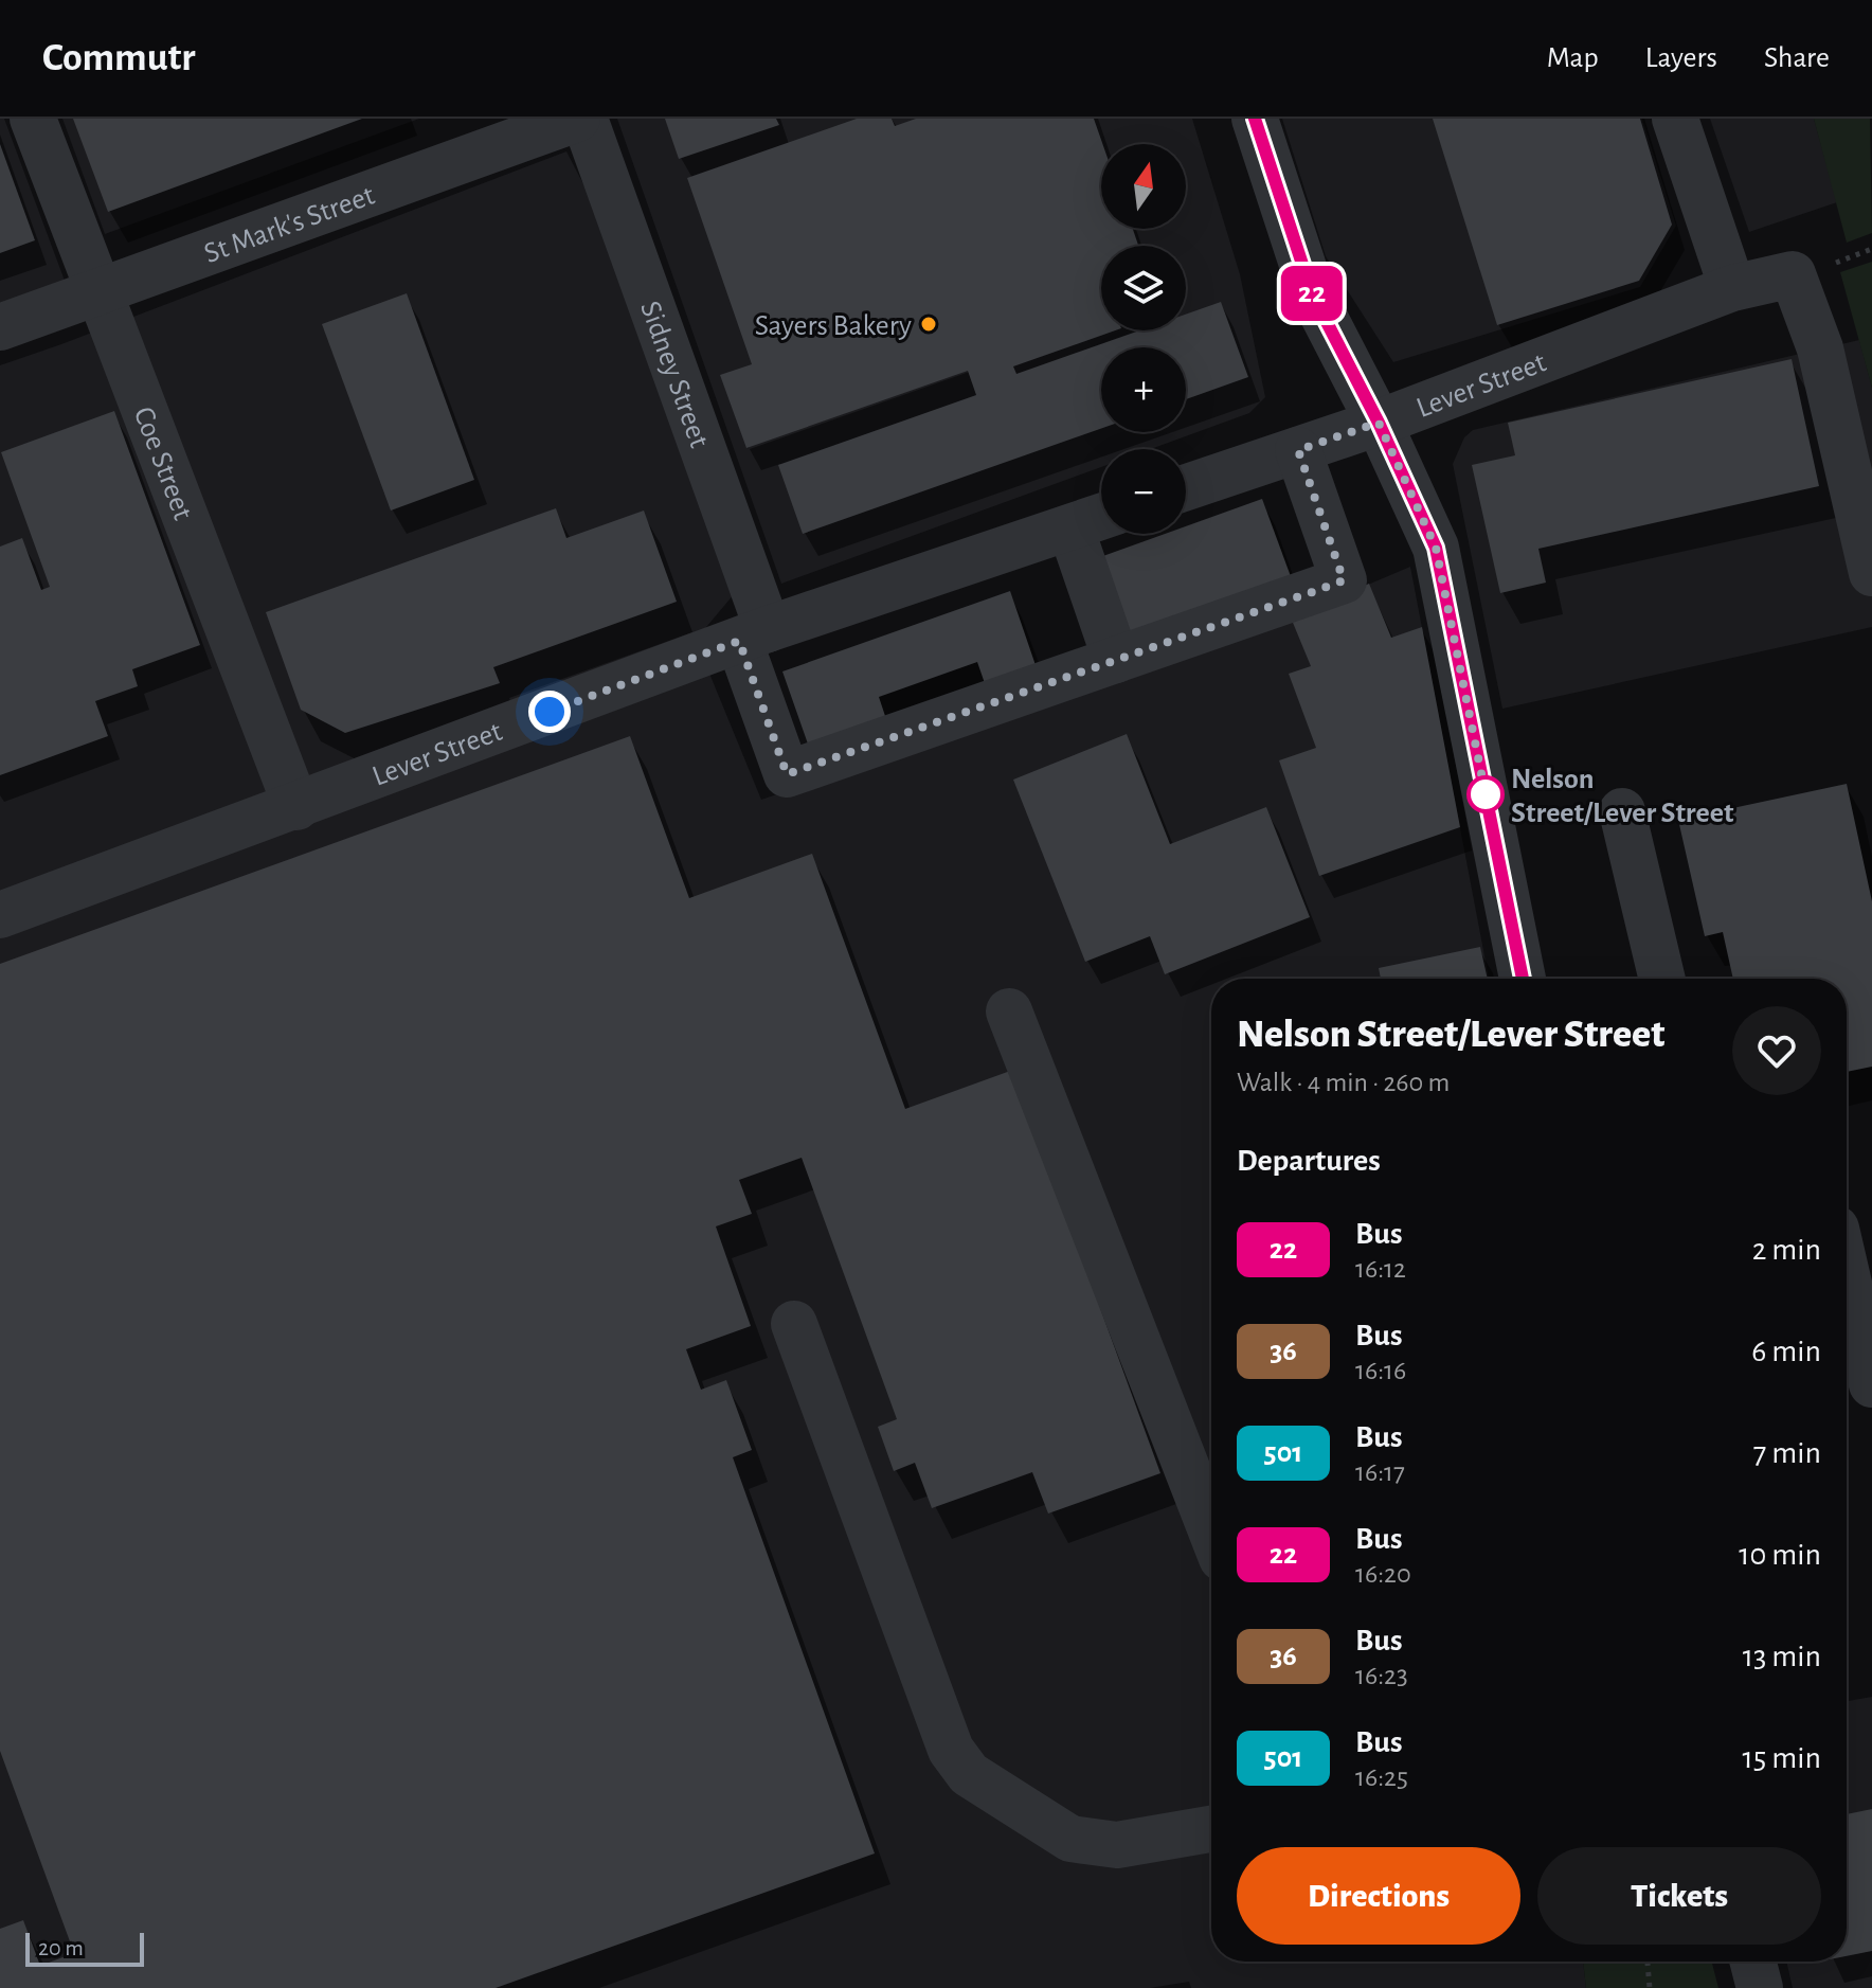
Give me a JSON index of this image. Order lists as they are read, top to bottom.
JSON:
{
  "streets": {
    "street": [
      "St Mark's Street",
      "Sidney Street",
      "Lever Street",
      "Coe Street"
    ]
  },
  "crossings": [
    ["St Mark's Street", "Coe Street"],
    ["Sidney Street", "Lever Street"],
    ["Lever Street", "Coe Street"]
  ],
  "places": ["Sayers Bakery", "Nelson Street/Lever Street"],
  "lines": ["bus line 22"],
  "scale_bar": "20 m",
  "north": "top",
  "page": {
    "header": "Commutr",
    "nav": ["Map", "Layers", "Share"],
    "on_map": "22",
    "map_buttons": ["+", "−"],
    "heading": [
      ["Nelson Street/Lever Street", "Walk · 4 min · 260 m"],
      "Departures"
    ],
    "list": [
      {
        "mark": "22",
        "name": "Bus",
        "note": "16:12",
        "value": "2 min"
      },
      {
        "mark": "36",
        "name": "Bus",
        "note": "16:16",
        "value": "6 min"
      },
      {
        "mark": "501",
        "name": "Bus",
        "note": "16:17",
        "value": "7 min"
      },
      {
        "mark": "22",
        "name": "Bus",
        "note": "16:20",
        "value": "10 min"
      },
      {
        "mark": "36",
        "name": "Bus",
        "note": "16:23",
        "value": "13 min"
      },
      {
        "mark": "501",
        "name": "Bus",
        "note": "16:25",
        "value": "15 min"
      }
    ],
    "buttons": ["Directions", "Tickets"],
    "scale": "20 m"
  }
}
